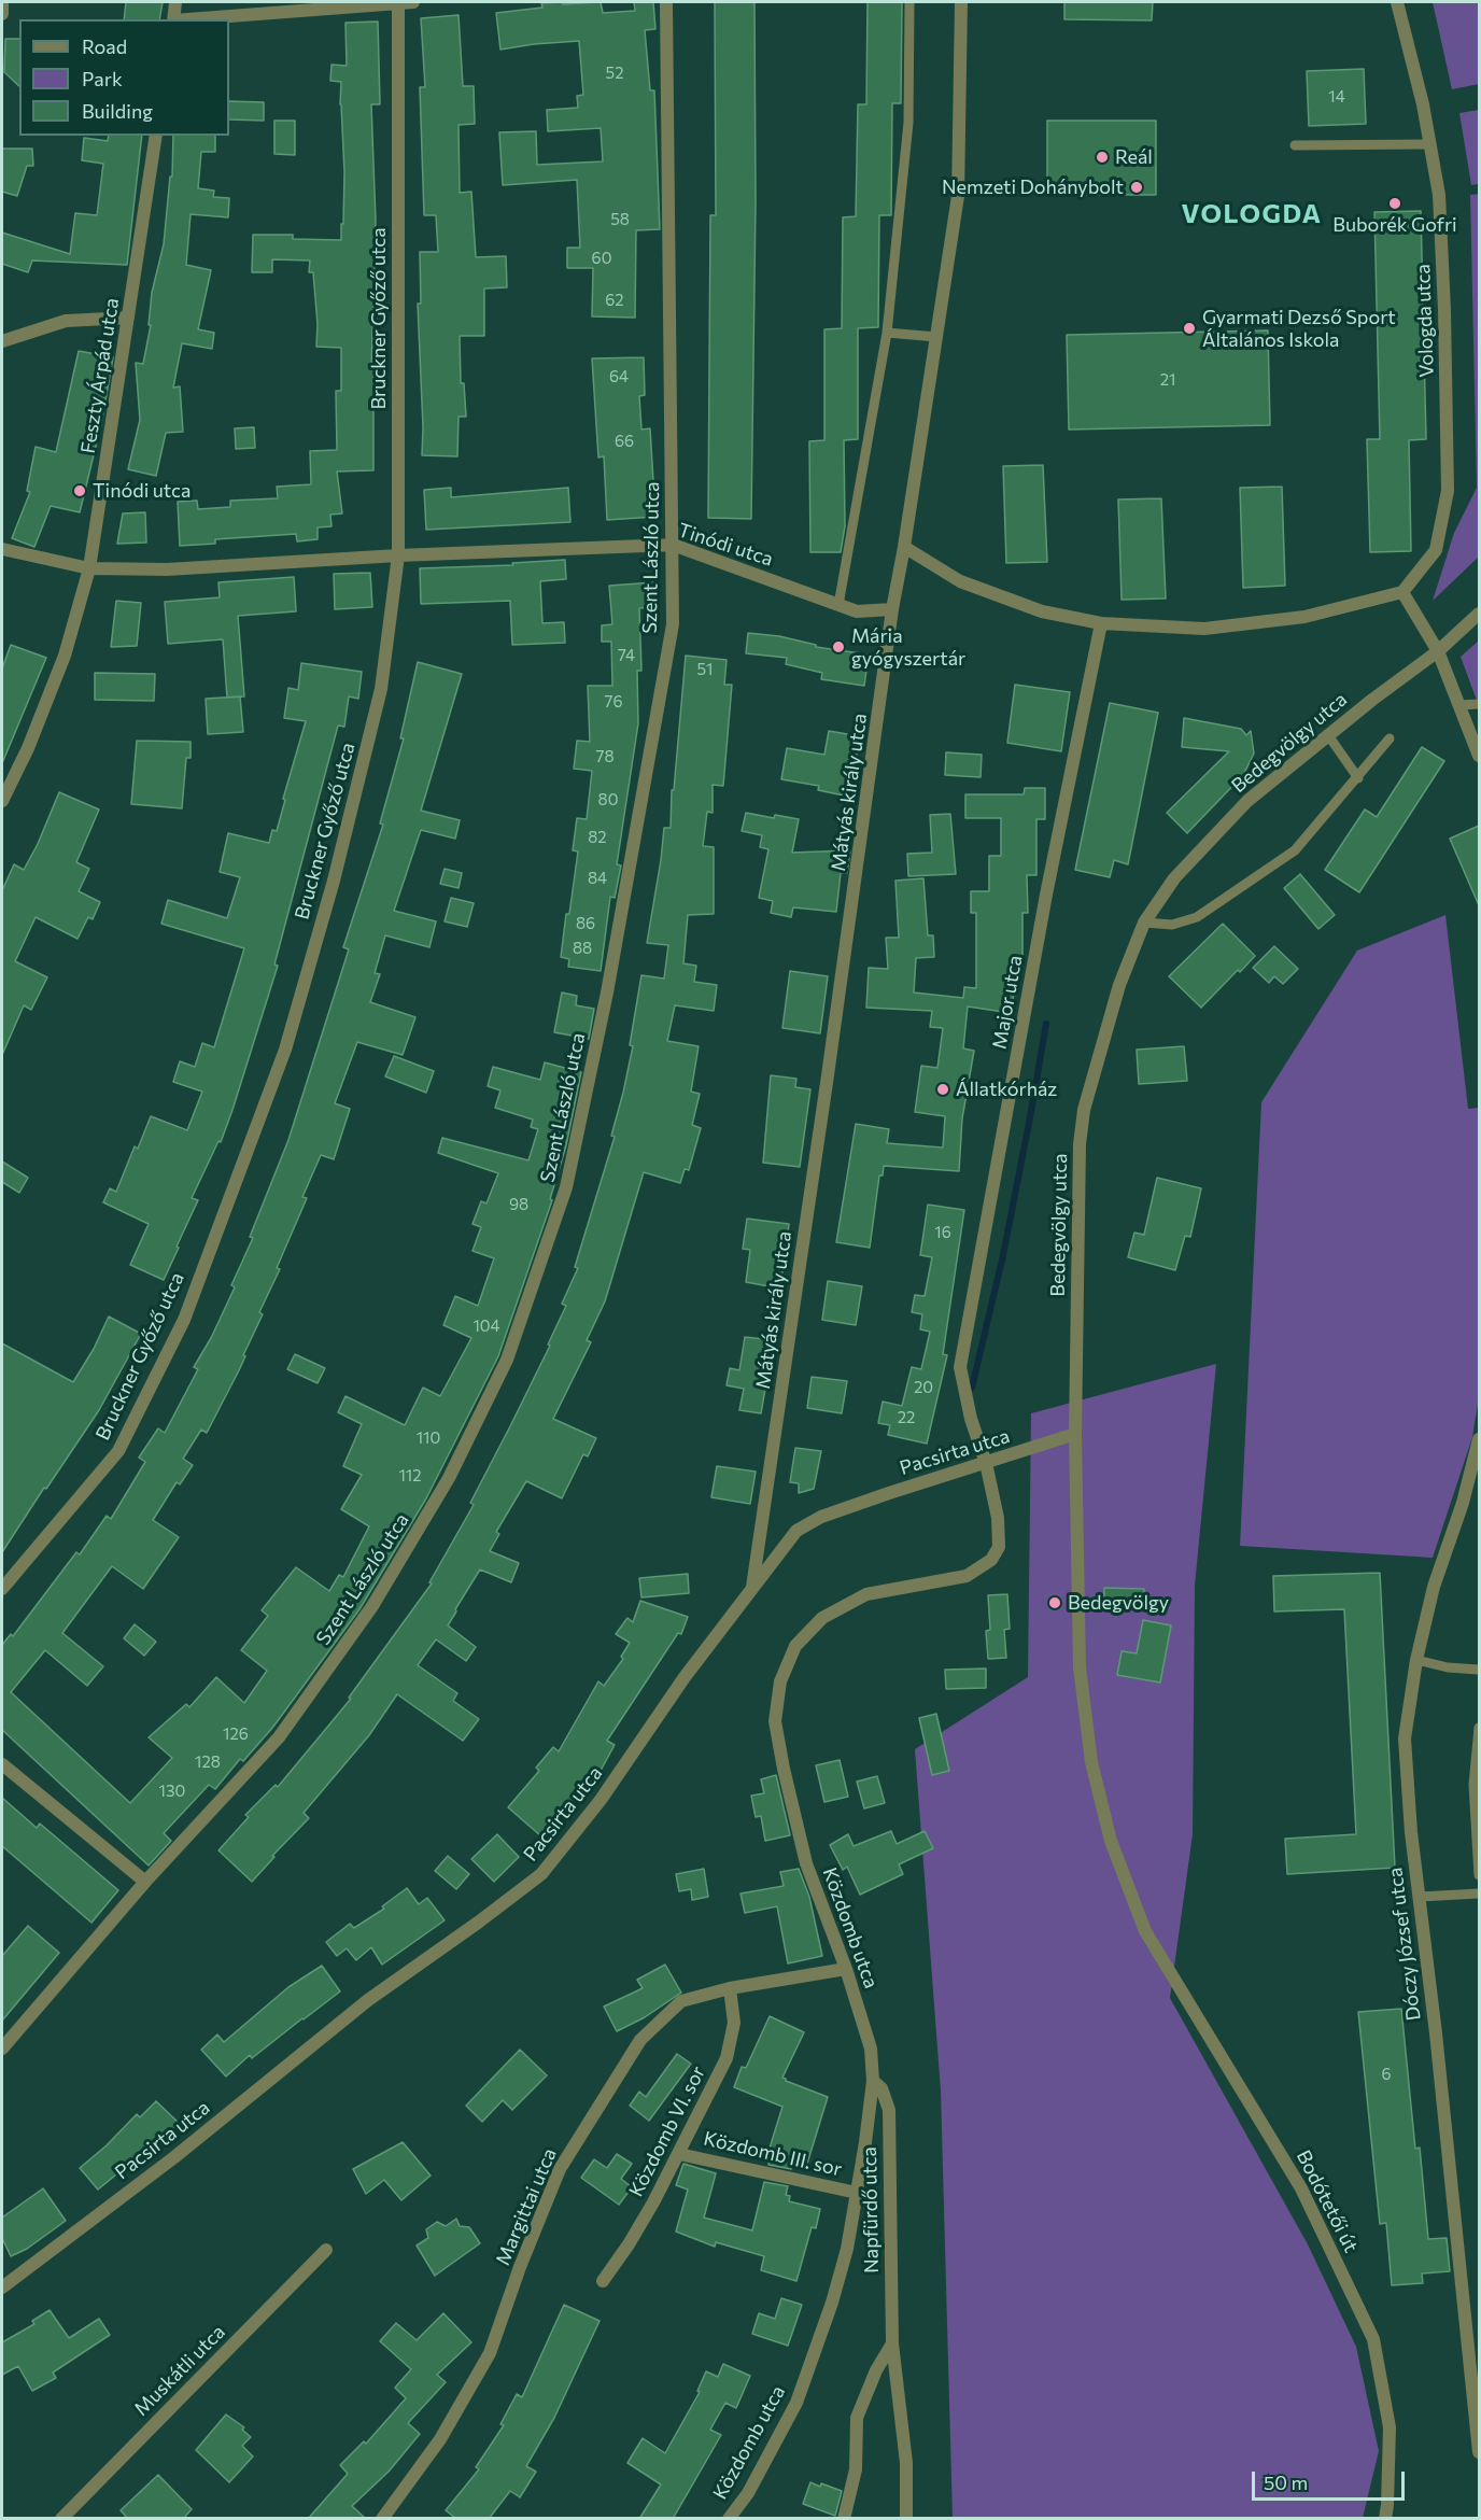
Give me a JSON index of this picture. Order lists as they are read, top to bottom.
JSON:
{
  "streets": {
    "street": [
      "Bruckner Győző utca",
      "Vologda utca",
      "Feszty Árpád utca",
      "Tinódi utca",
      "Szent László utca",
      "Bedegvölgy utca",
      "Mátyás király utca",
      "Major utca",
      "Pacsirta utca",
      "Közdomb utca",
      "Dóczy József utca",
      "Közdomb VI. sor",
      "Közdomb III. sor",
      "Bodótetői út",
      "Margittai utca",
      "Napfürdő utca",
      "Muskátli utca"
    ]
  },
  "crossings": [
    ["Bruckner Győző utca", "Tinódi utca"],
    ["Feszty Árpád utca", "Tinódi utca"],
    ["Tinódi utca", "Szent László utca"],
    ["Tinódi utca", "Mátyás király utca"],
    ["Bedegvölgy utca", "Pacsirta utca"],
    ["Bedegvölgy utca", "Bodótetői út"],
    ["Mátyás király utca", "Pacsirta utca"],
    ["Major utca", "Pacsirta utca"],
    ["Major utca", "Közdomb utca"],
    ["Pacsirta utca", "Közdomb utca"],
    ["Közdomb utca", "Közdomb III. sor"],
    ["Közdomb utca", "Margittai utca"],
    ["Közdomb utca", "Napfürdő utca"],
    ["Közdomb VI. sor", "Közdomb III. sor"],
    ["Közdomb VI. sor", "Margittai utca"]
  ],
  "districts": ["VOLOGDA"],
  "places": [
    "Reál",
    "Nemzeti Dohánybolt",
    "Buborék Gofri",
    "Gyarmati Dezső Sport Általános Iskola",
    "Tinódi utca",
    "Mária gyógyszertár",
    "Állatkórház",
    "Bedegvölgy"
  ],
  "house_numbers": [
    "52",
    "14",
    "58",
    "60",
    "62",
    "64",
    "21",
    "66",
    "74",
    "51",
    "76",
    "78",
    "80",
    "82",
    "84",
    "86",
    "88",
    "98",
    "16",
    "104",
    "20",
    "22",
    "110",
    "112",
    "126",
    "128",
    "130",
    "6"
  ],
  "legend": ["Road", "Park", "Building"],
  "scale_bar": "50 m"
}
